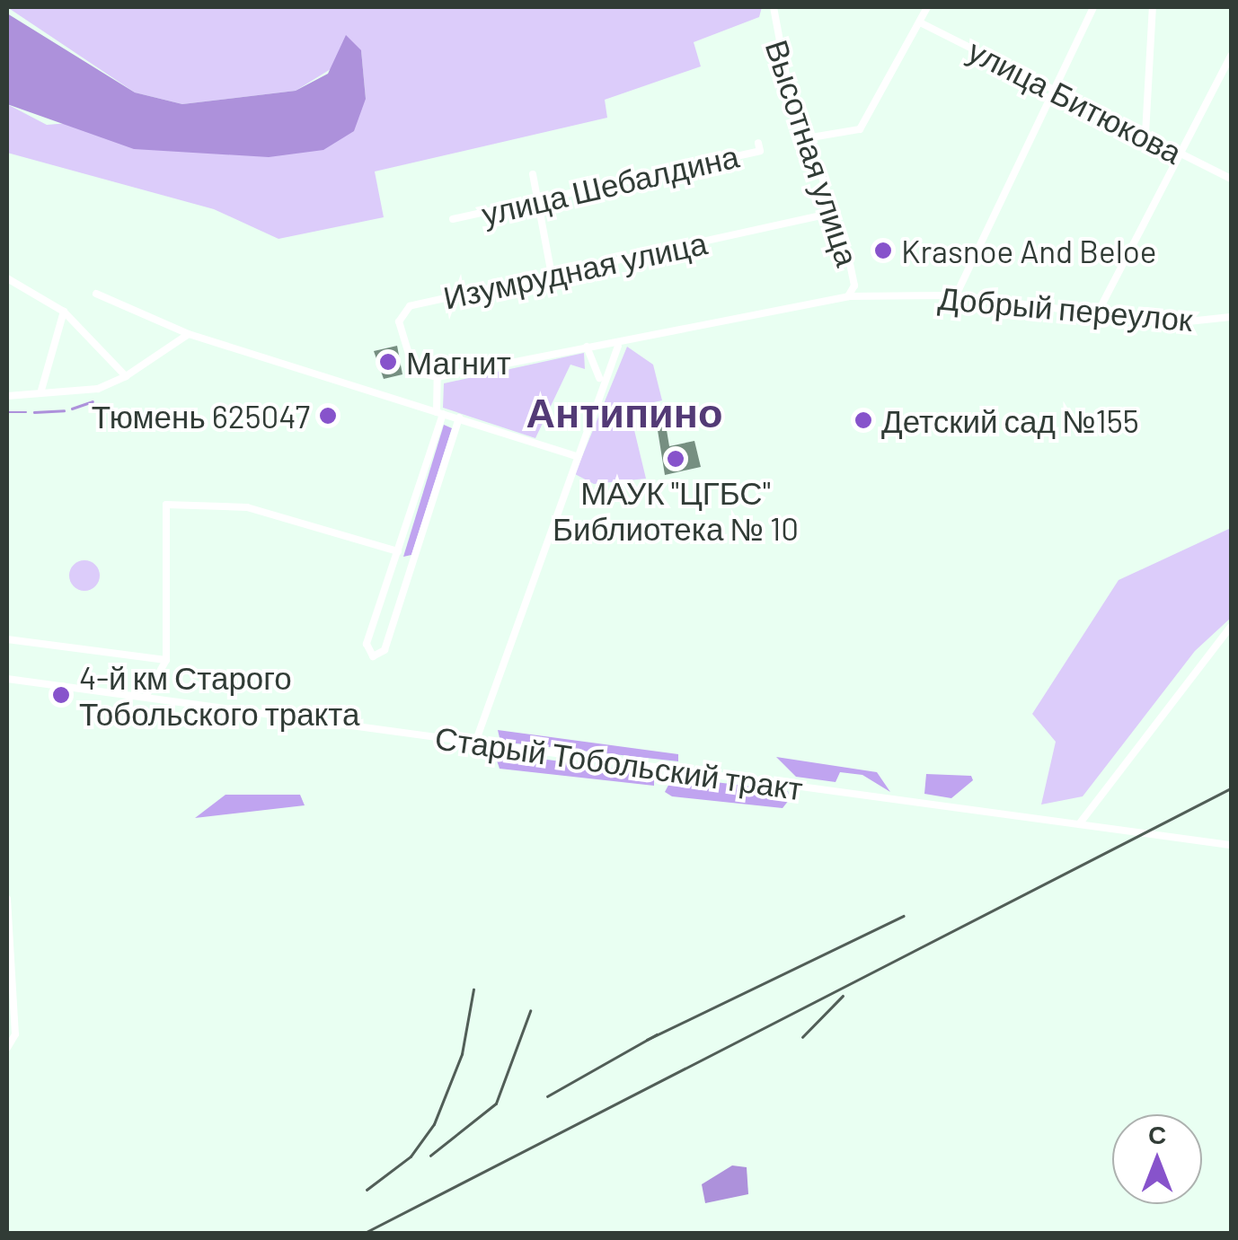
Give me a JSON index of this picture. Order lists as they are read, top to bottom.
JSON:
{
  "streets": {
    "street": [
      "улица Битюкова",
      "Высотная улица",
      "улица Шебалдина",
      "Изумрудная улица",
      "Добрый переулок",
      "Старый Тобольский тракт"
    ]
  },
  "crossings": [
    ["Высотная улица", "Изумрудная улица"],
    ["Высотная улица", "Добрый переулок"],
    ["Изумрудная улица", "Добрый переулок"]
  ],
  "districts": ["Антипино"],
  "places": [
    "Krasnoe And Beloe",
    "Магнит",
    "Тюмень 625047",
    "Детский сад №155",
    "МАУК \"ЦГБС\" Библиотека № 10",
    "4-й км Старого Тобольского тракта"
  ],
  "north": "top"
}
